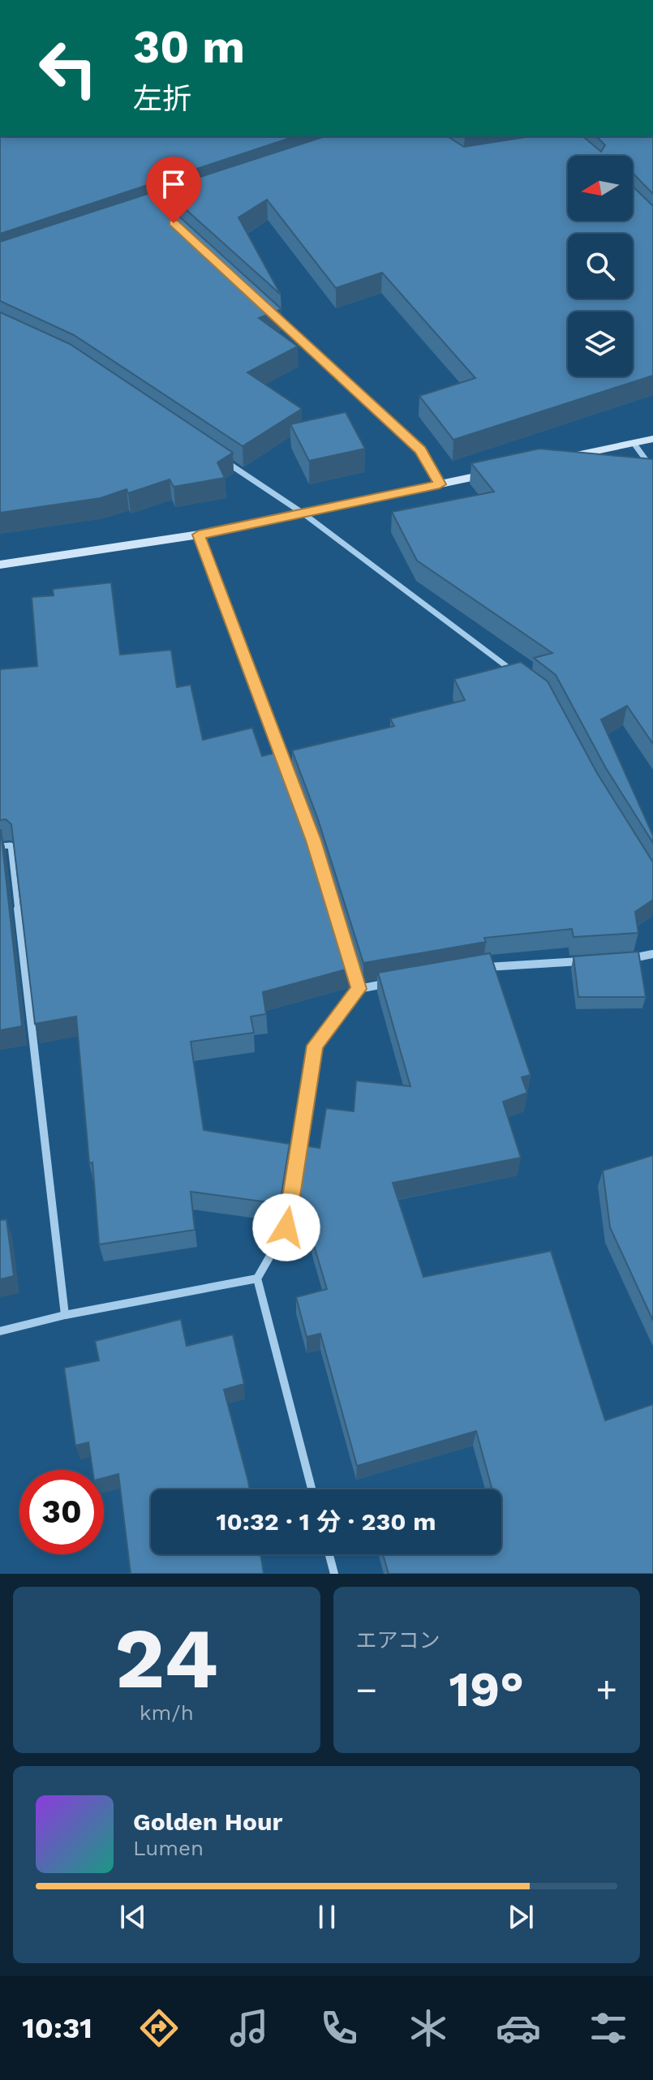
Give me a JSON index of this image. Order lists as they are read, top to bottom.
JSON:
{
  "north": "left",
  "page": {
    "turn": ["30 m", "左折"],
    "limit": "30",
    "trip": "10:32 · 1 分 · 230 m",
    "tile": [
      ["24", "km/h"],
      "エアコン"
    ],
    "heat": ["−", "19°", "+"],
    "song": ["Golden Hour", "Lumen"],
    "tabs": "10:31"
  }
}
